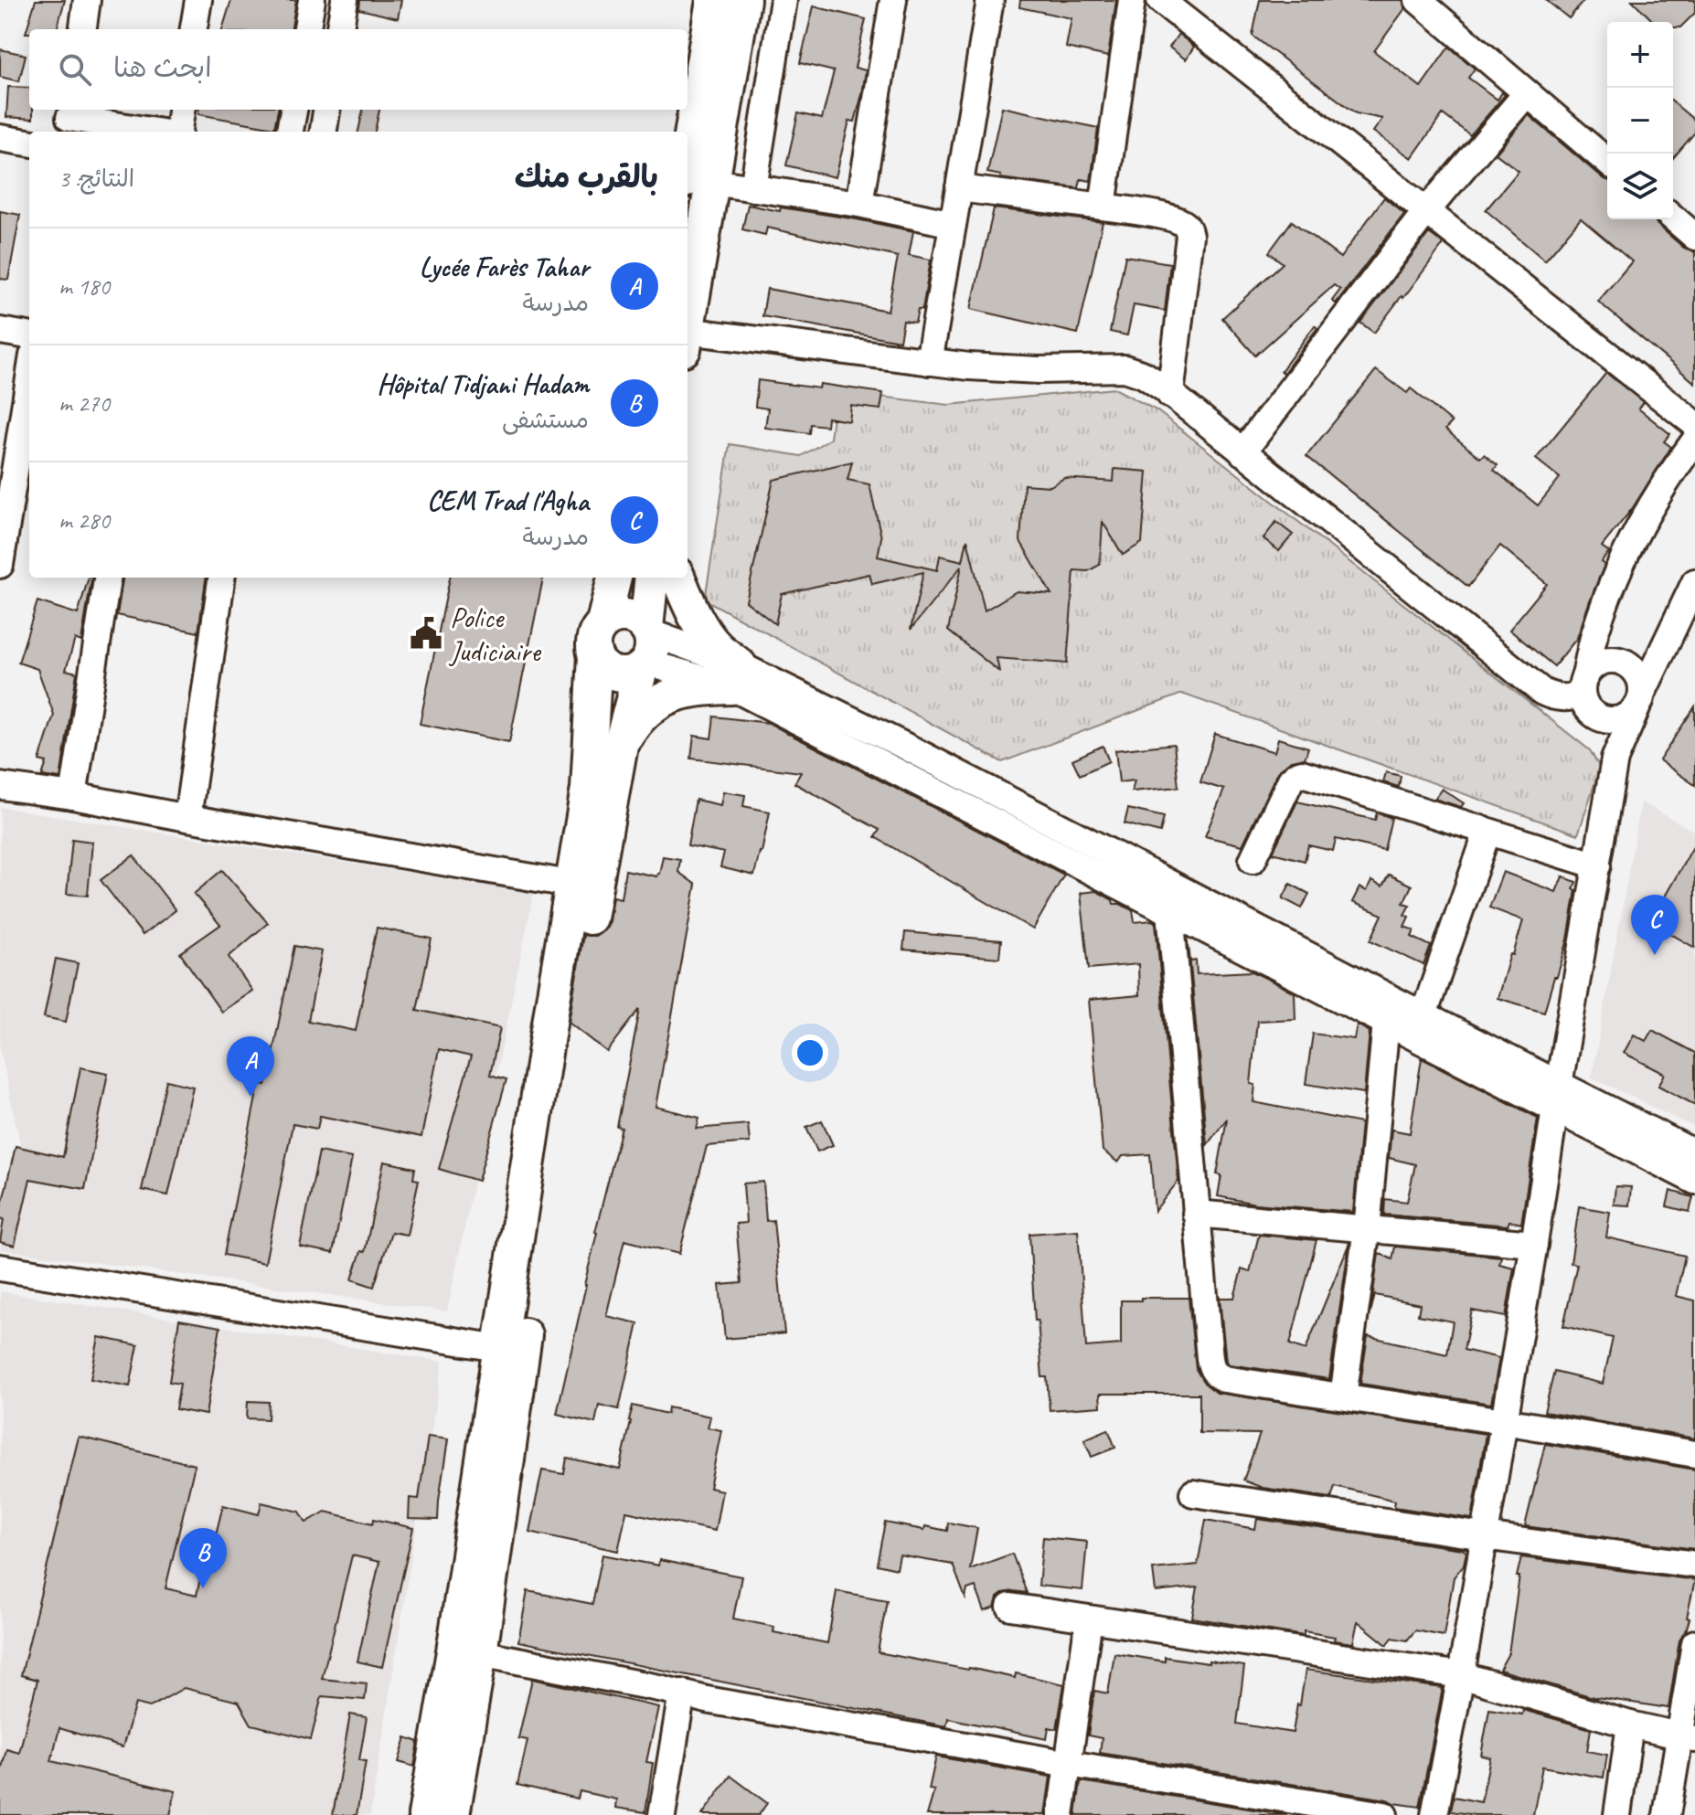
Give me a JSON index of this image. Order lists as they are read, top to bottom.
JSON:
{
  "places": {
    "public building": ["Police Judiciaire"]
  },
  "page": {
    "map_buttons": ["+", "−"],
    "search": "ابحث هنا",
    "heading": ["بالقرب منك", "النتائج: 3"],
    "list": [
      {
        "mark": "A",
        "name": "Lycée Farès Tahar",
        "note": "مدرسة",
        "value": "180 m"
      },
      {
        "mark": "B",
        "name": "Hôpital Tidjani Hadam",
        "note": "مستشفى",
        "value": "270 m"
      },
      {
        "mark": "C",
        "name": "CEM Trad l'Agha",
        "note": "مدرسة",
        "value": "280 m"
      }
    ],
    "pins": ["C", "A", "B"]
  }
}
